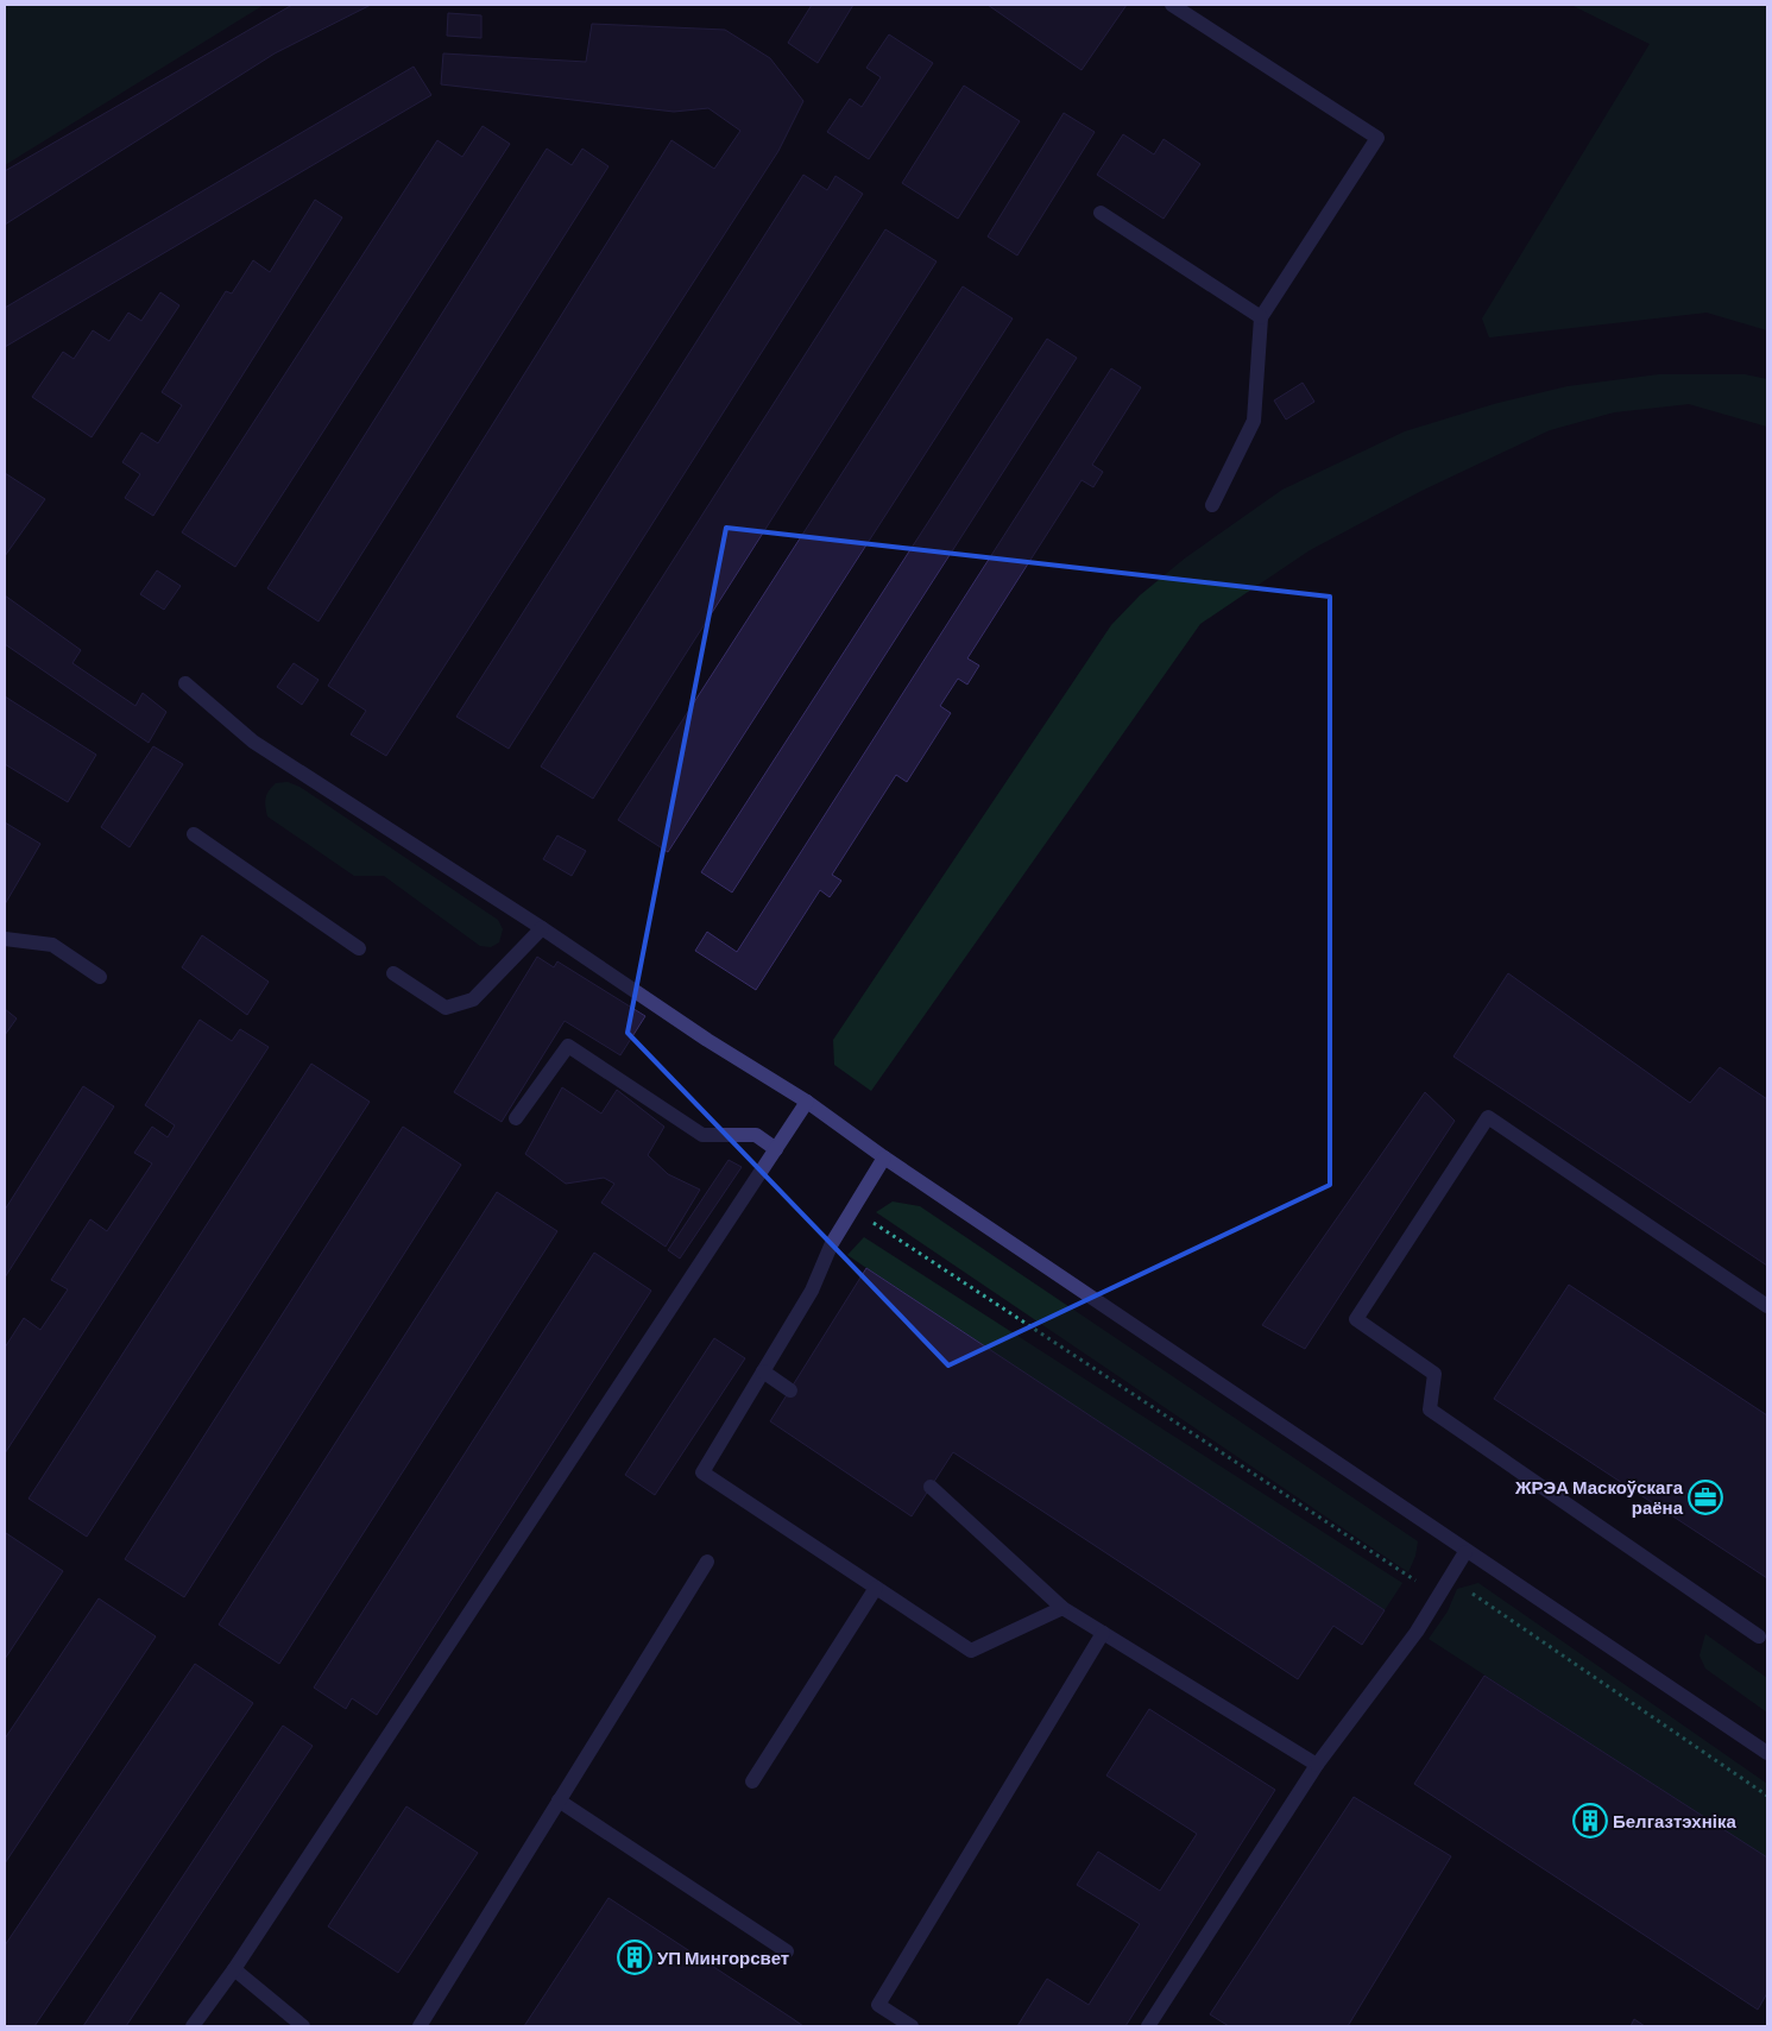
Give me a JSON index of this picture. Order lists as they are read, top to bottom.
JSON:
{
  "places": {
    "office": ["ЖРЭА Маскоўскага раёна"],
    "building": ["Белгазтэхніка", "УП Мингорсвет"]
  }
}
